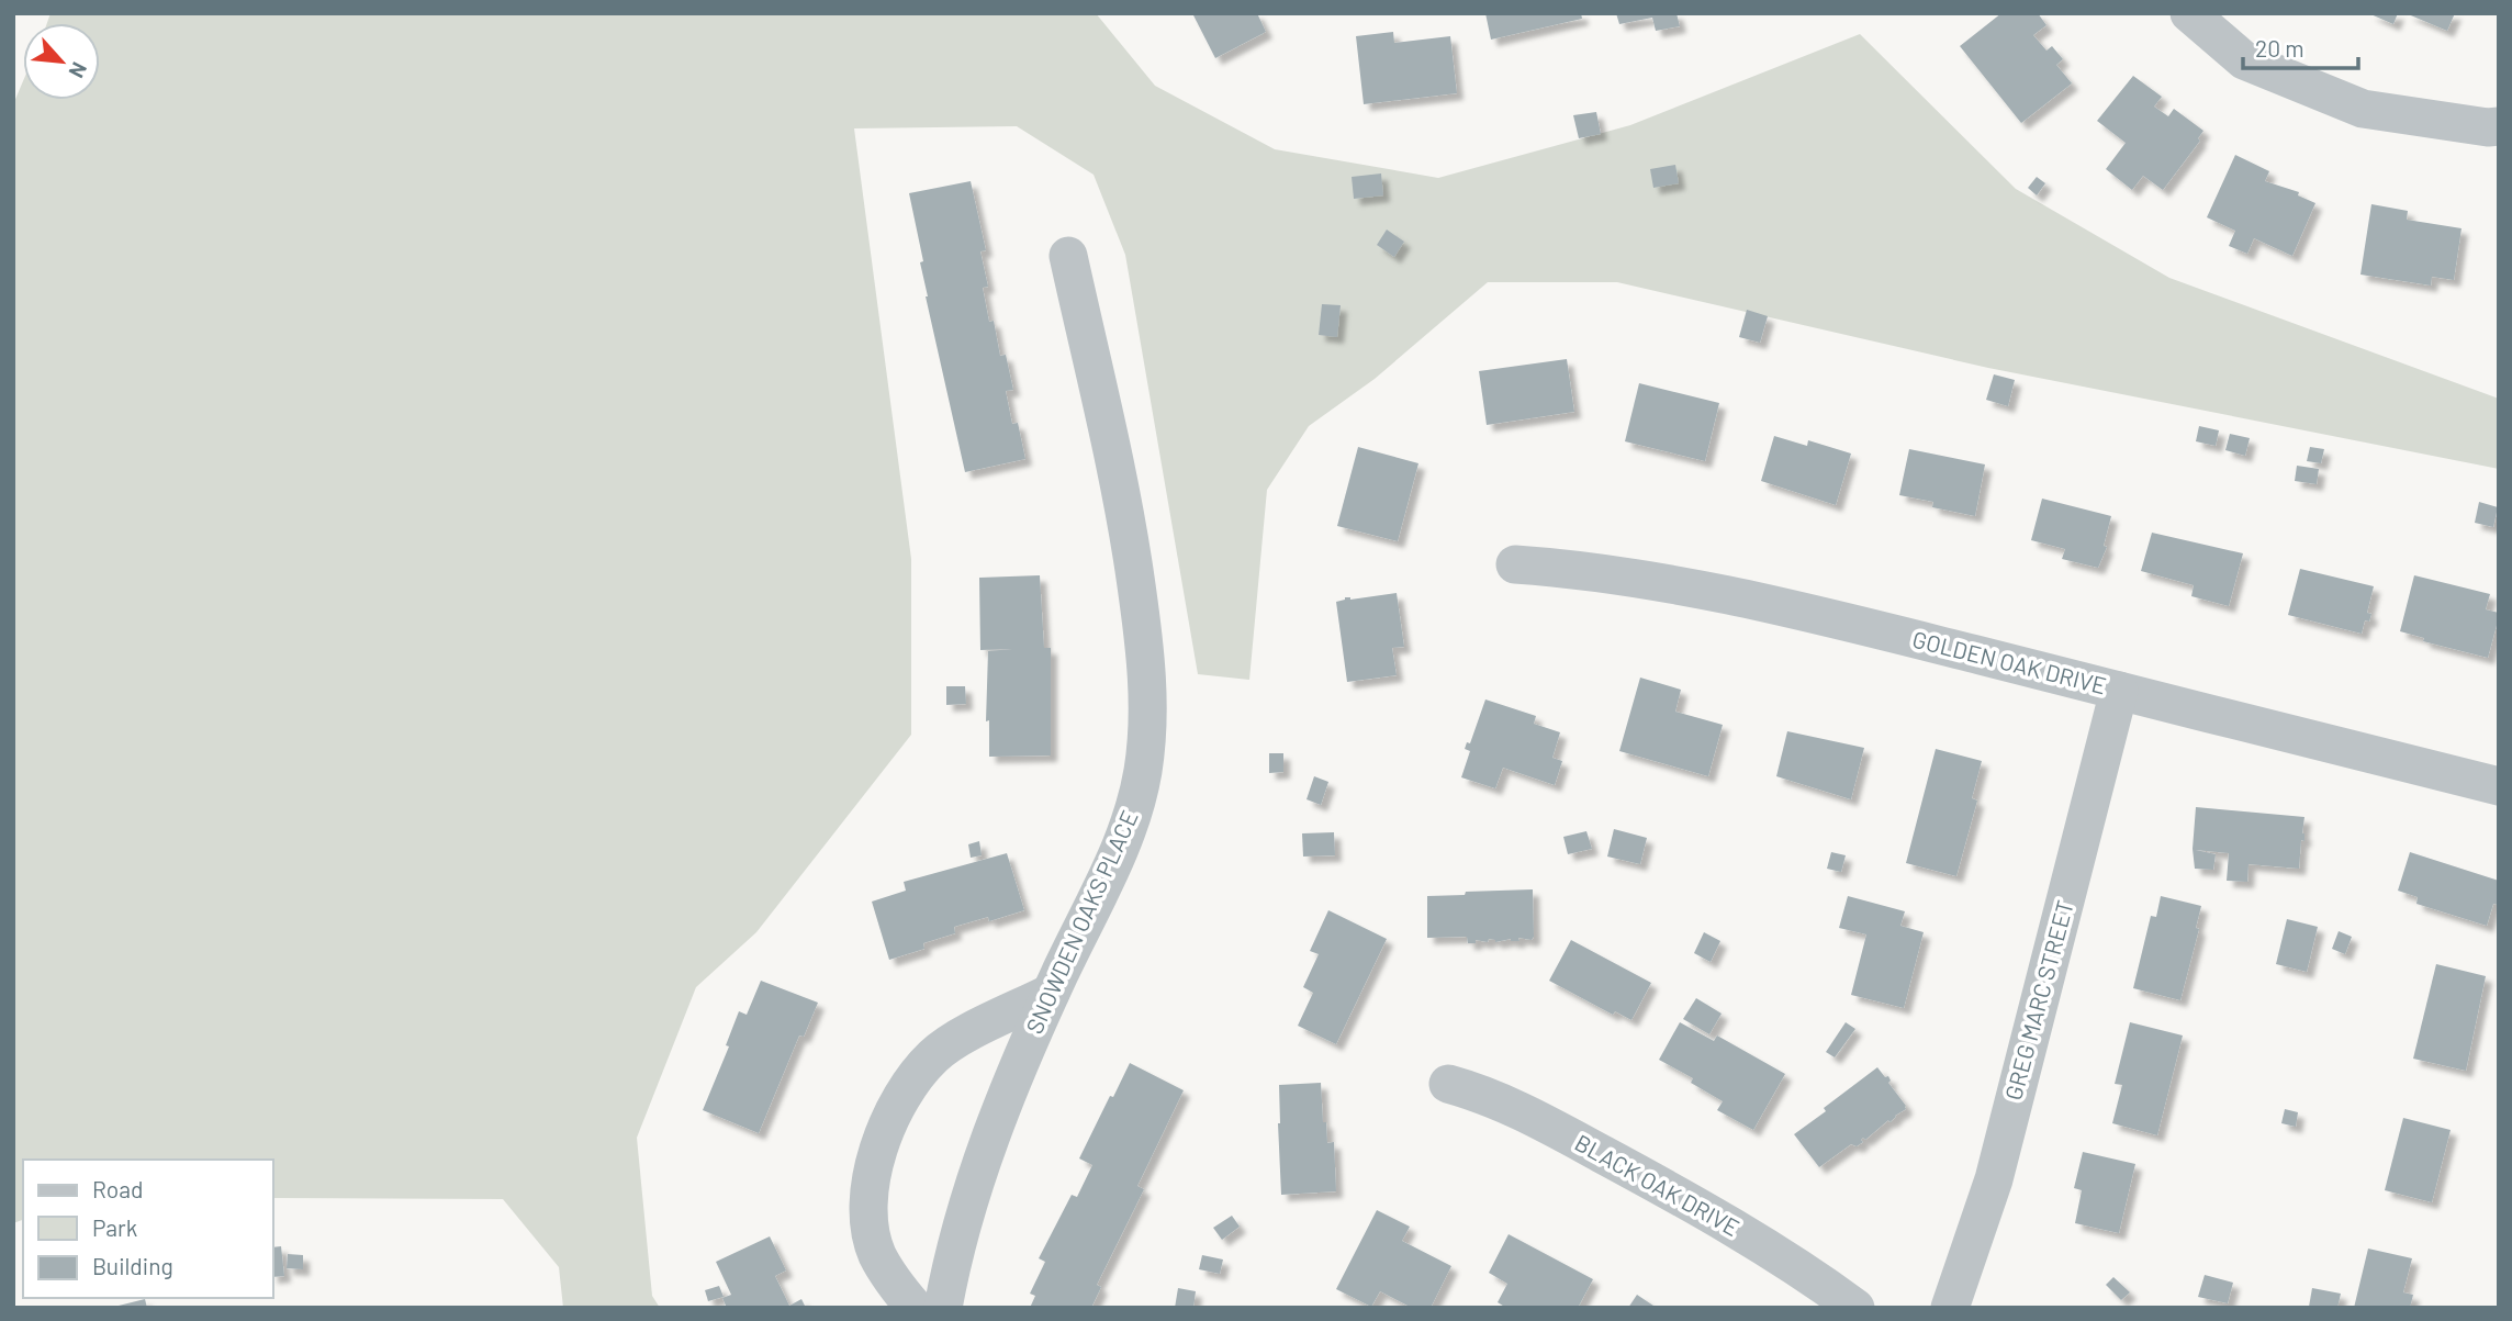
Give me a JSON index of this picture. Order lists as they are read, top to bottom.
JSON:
{
  "streets": {
    "street": [
      "GOLDEN OAK DRIVE",
      "SNOWDEN OAKS PLACE",
      "GREG MARC STREET",
      "BLACK OAK DRIVE"
    ]
  },
  "crossings": [
    ["GOLDEN OAK DRIVE", "GREG MARC STREET"]
  ],
  "legend": ["Road", "Park", "Building"],
  "scale_bar": "20 m",
  "north": "bottom right"
}
